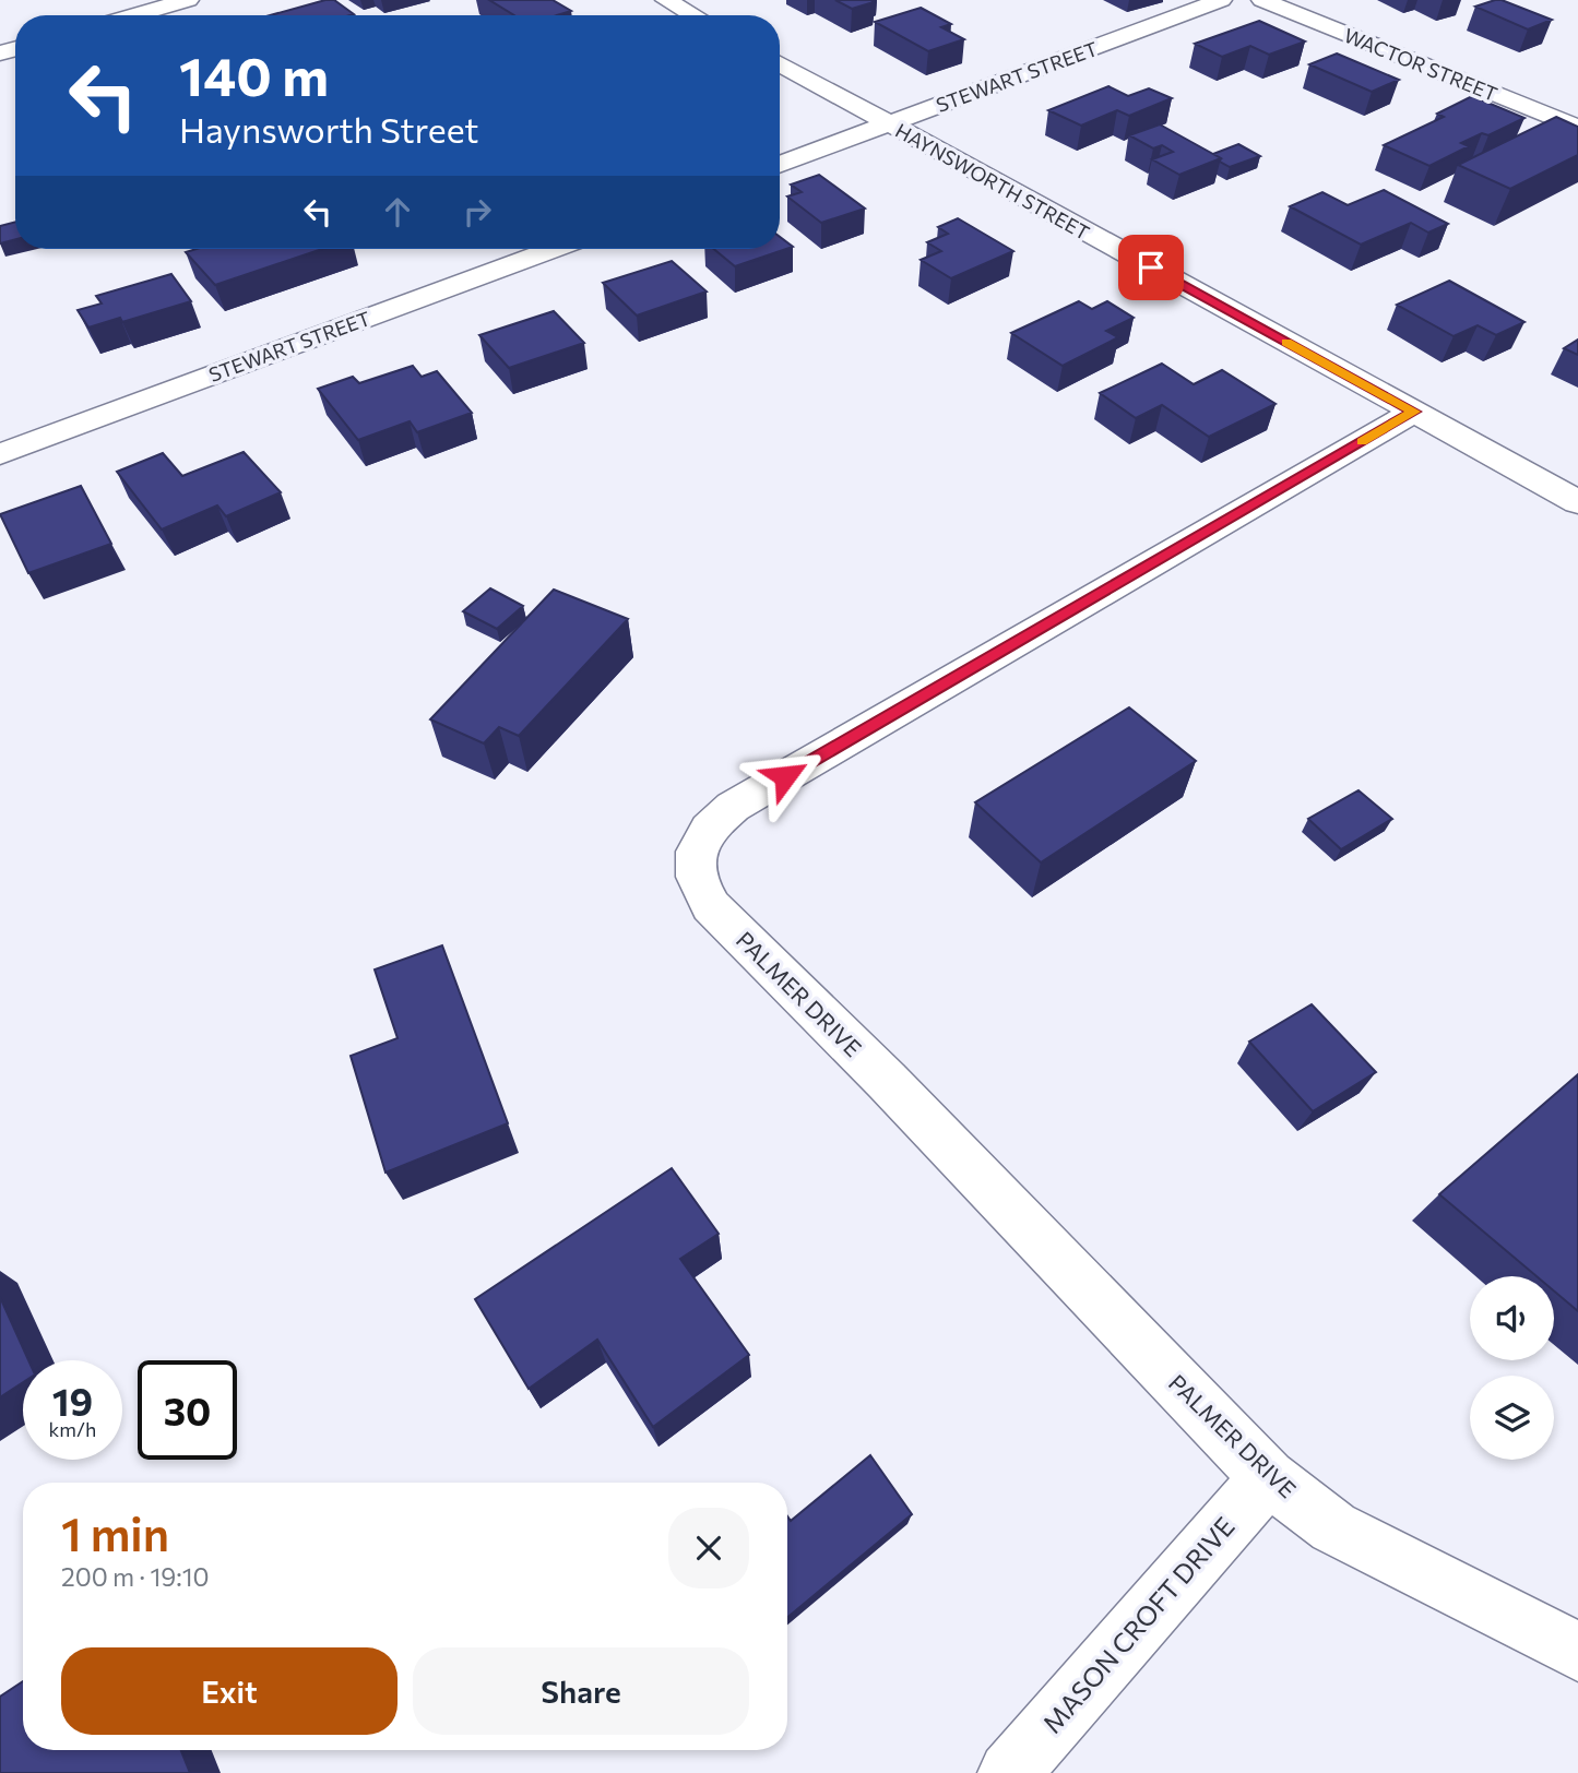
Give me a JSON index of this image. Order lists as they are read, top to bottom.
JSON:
{
  "streets": {
    "street": [
      "WACTOR STREET",
      "STEWART STREET",
      "HAYNSWORTH STREET",
      "PALMER DRIVE",
      "MASON CROFT DRIVE"
    ]
  },
  "crossings": [
    ["STEWART STREET", "HAYNSWORTH STREET"],
    ["HAYNSWORTH STREET", "PALMER DRIVE"],
    ["PALMER DRIVE", "MASON CROFT DRIVE"]
  ],
  "page": {
    "turn": ["140 m", "Haynsworth Street"],
    "speed": "19 km/h",
    "limit": "30",
    "heading": ["1 min", "200 m · 19:10"],
    "buttons": ["Exit", "Share"]
  }
}
